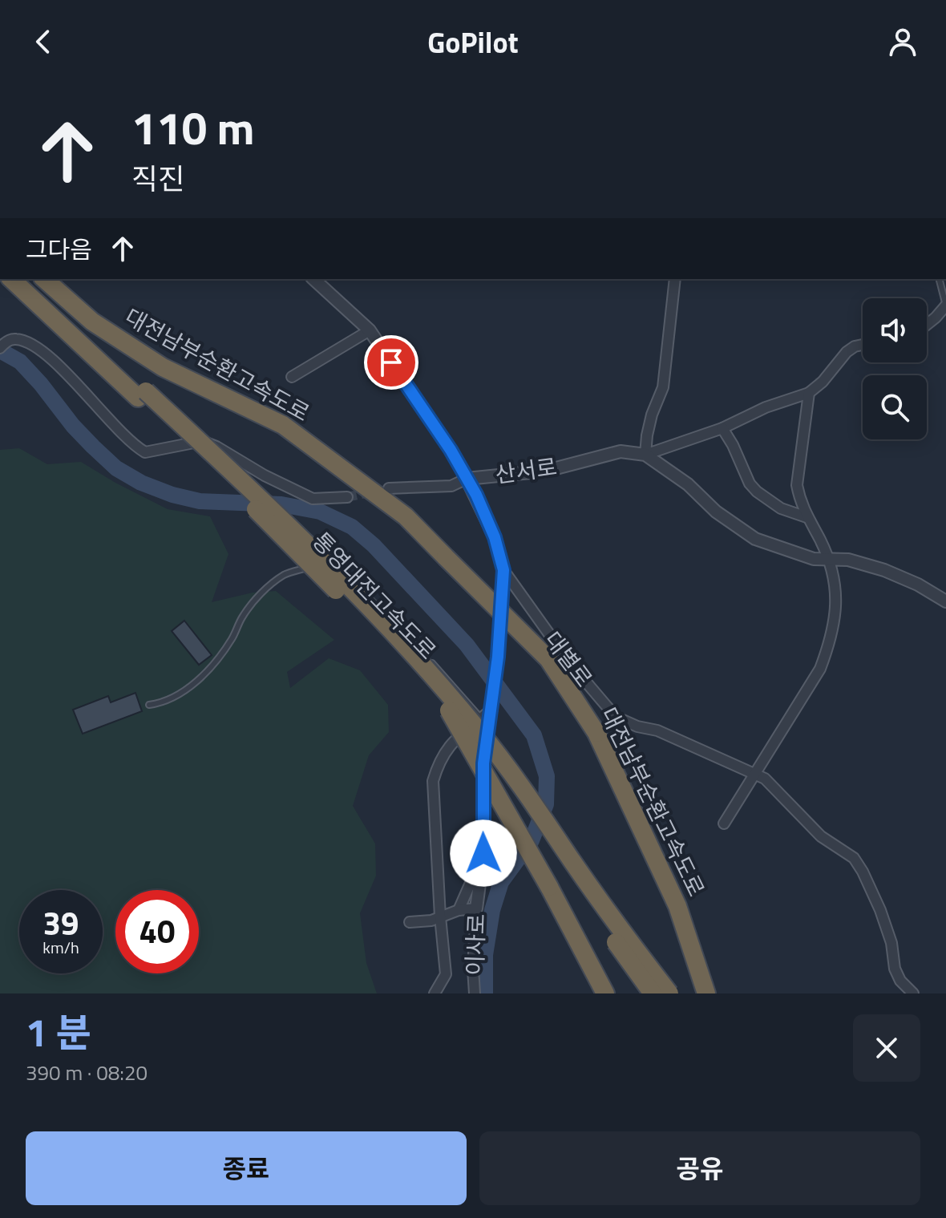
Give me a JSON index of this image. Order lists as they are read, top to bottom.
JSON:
{
  "streets": {
    "highway": ["대전남부순환고속도로", "통영대전고속도로"],
    "street": ["산서로", "대별로", "이사로"]
  },
  "crossings": [
    ["대별로", "이사로"]
  ],
  "page": {
    "header": "GoPilot",
    "turn": ["110 m", "직진"],
    "then": "그다음",
    "speed": "39 km/h",
    "limit": "40",
    "heading": ["1 분", "390 m · 08:20"],
    "buttons": ["종료", "공유"]
  }
}
